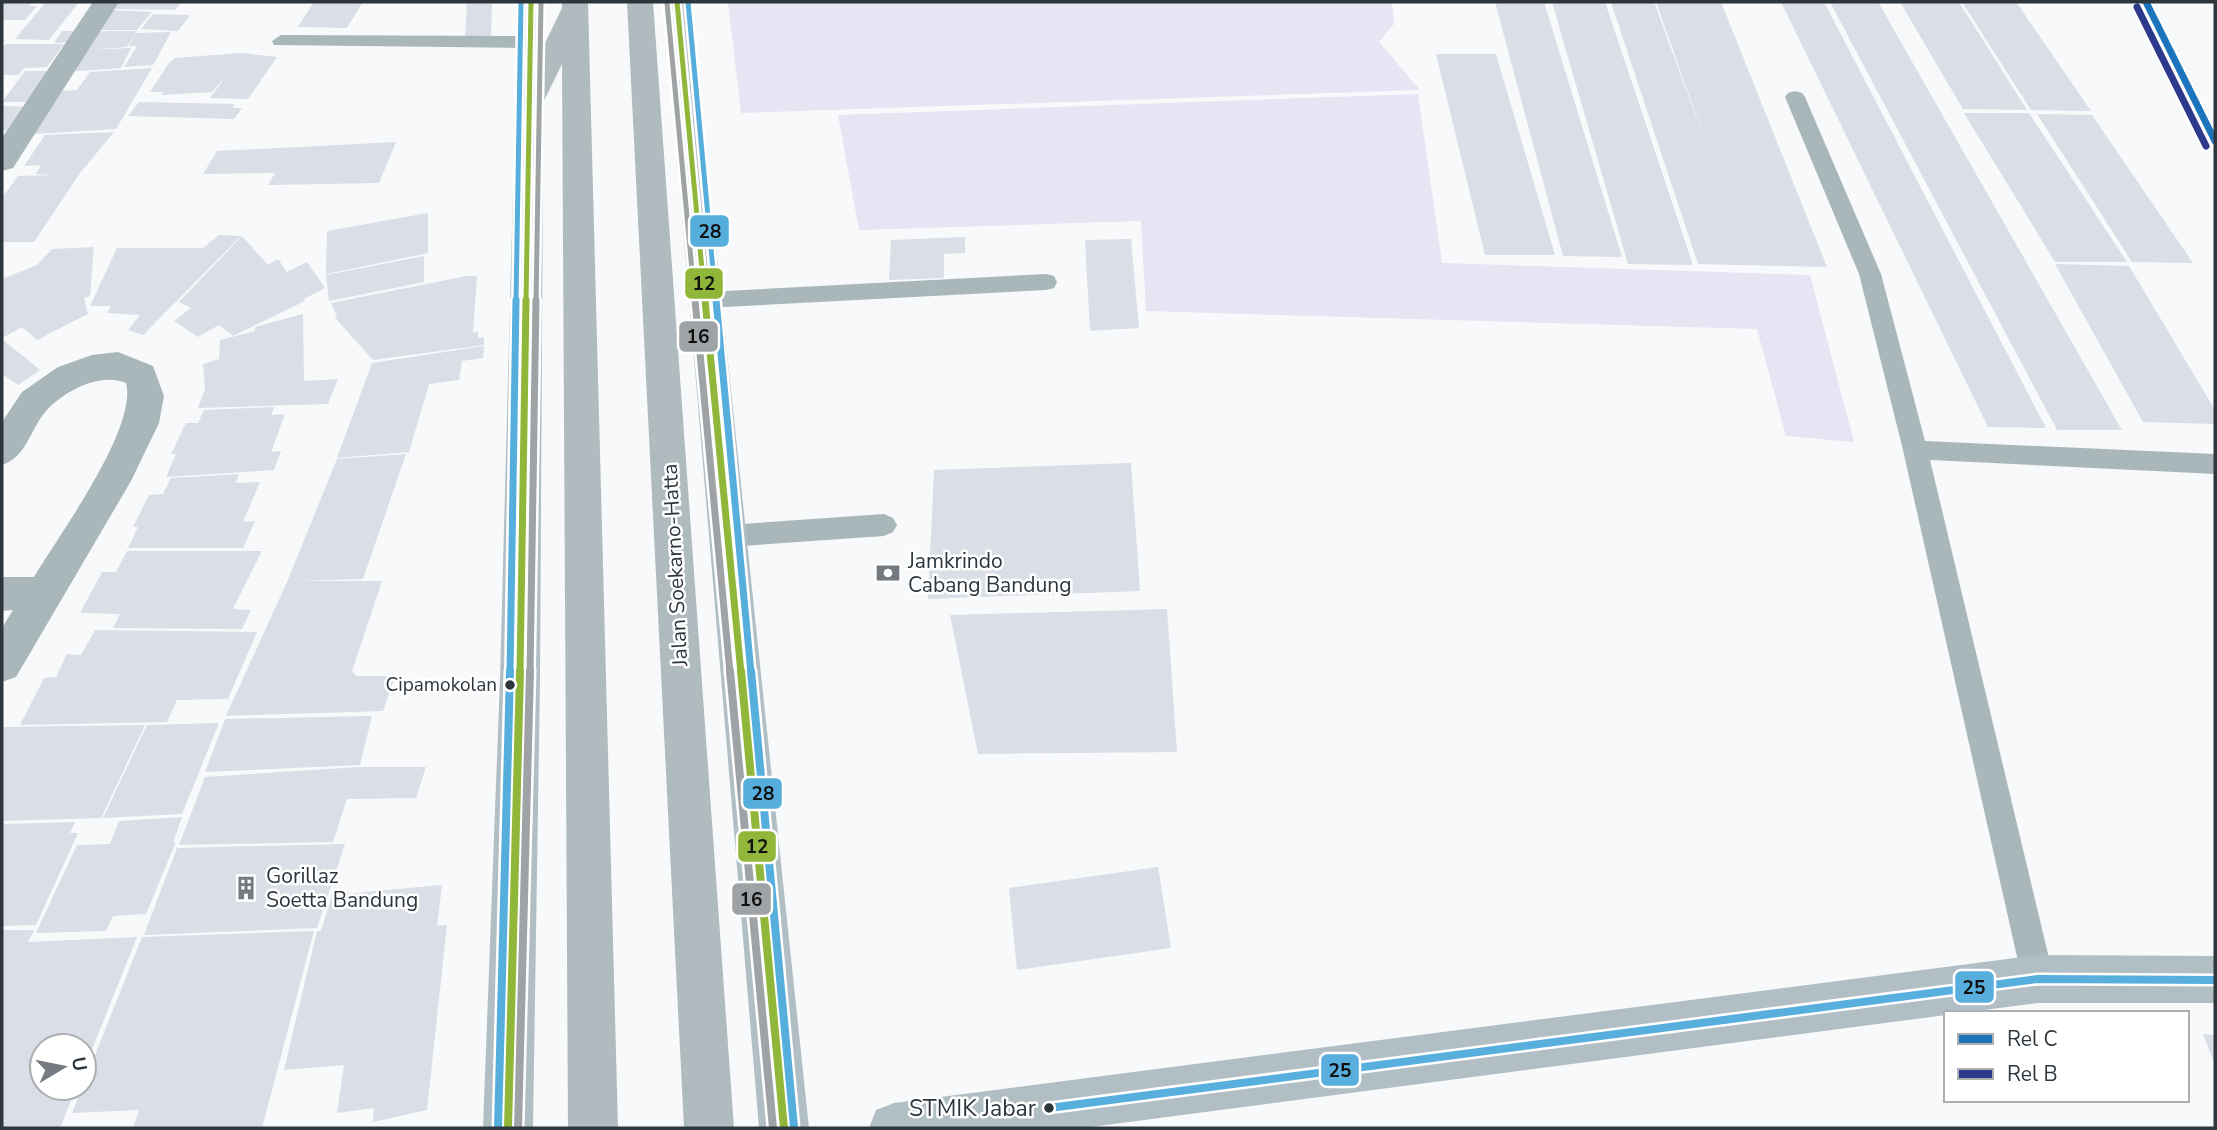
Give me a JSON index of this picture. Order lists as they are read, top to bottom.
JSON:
{
  "streets": {
    "highway": ["Jalan Soekarno-Hatta"]
  },
  "places": {
    "bank": ["Jamkrindo Cabang Bandung"],
    "other": ["Cipamokolan", "STMIK Jabar"],
    "building": ["Gorillaz Soetta Bandung"]
  },
  "lines": [
    "rail line C",
    "transit line 12",
    "transit line 16",
    "transit line 28",
    "rail line B",
    "transit line 25"
  ],
  "legend": ["Rel C", "Rel B"],
  "north": "right"
}
